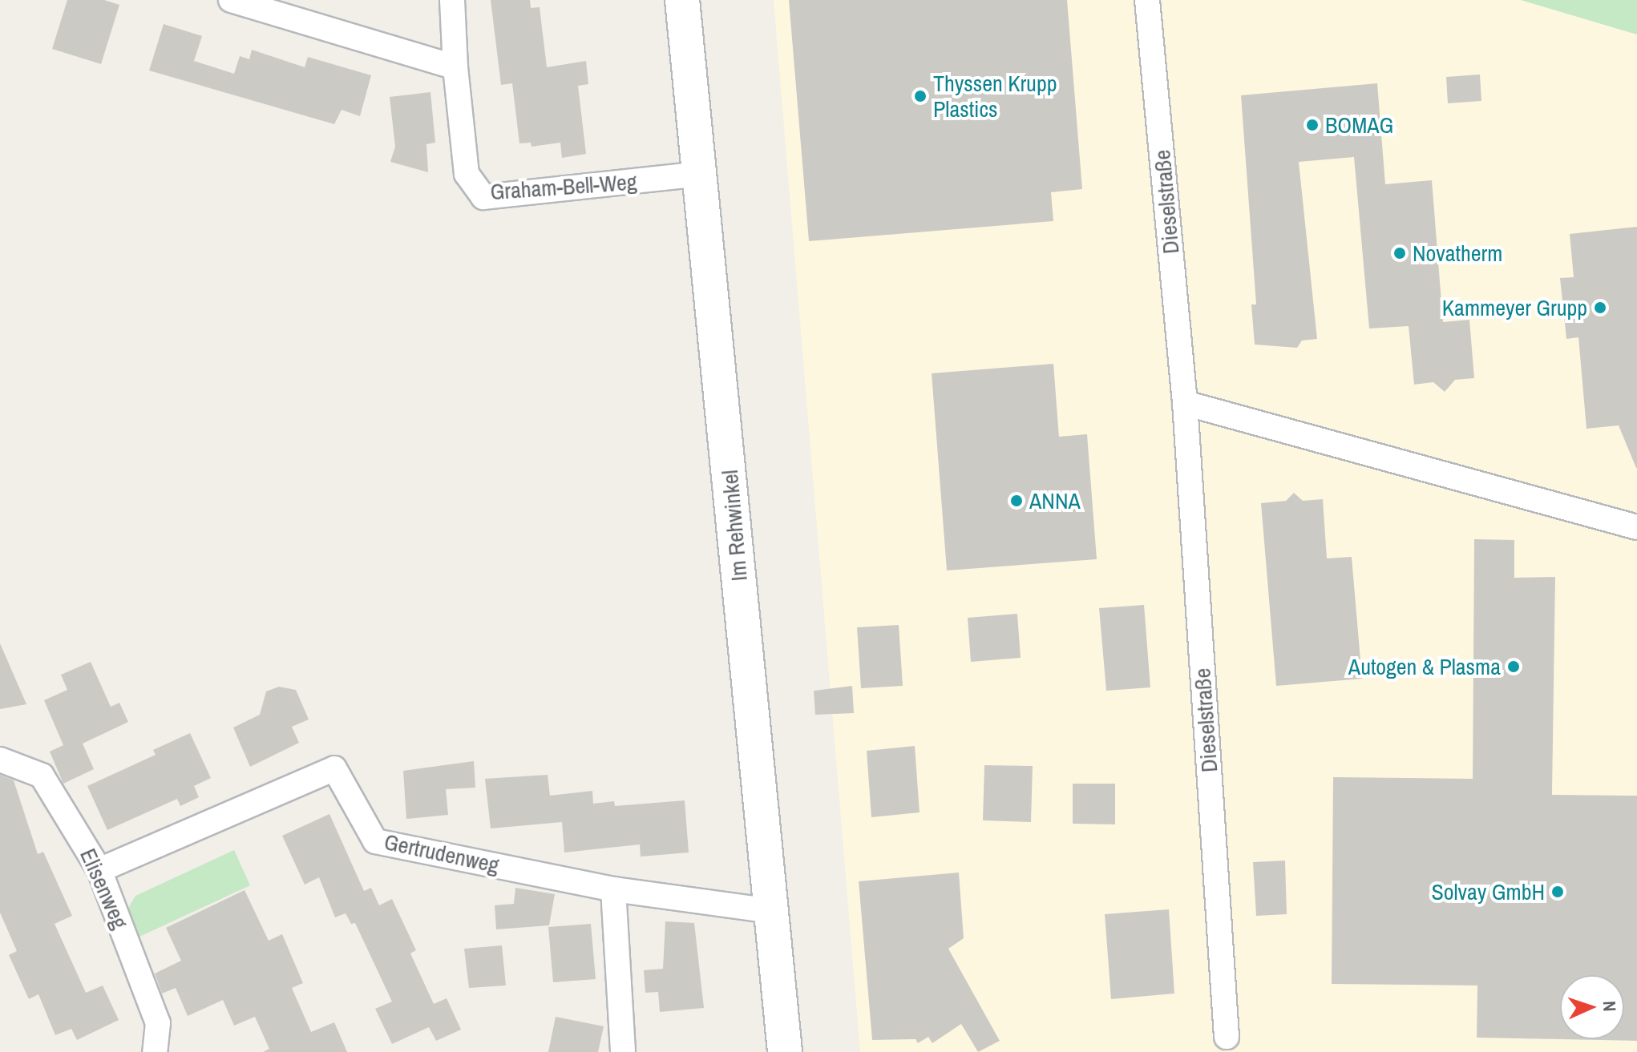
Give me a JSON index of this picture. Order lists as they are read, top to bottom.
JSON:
{
  "streets": {
    "street": [
      "Graham-Bell-Weg",
      "Dieselstraße",
      "Im Rehwinkel",
      "Gertrudenweg",
      "Elisenweg"
    ]
  },
  "crossings": [
    ["Graham-Bell-Weg", "Im Rehwinkel"],
    ["Im Rehwinkel", "Gertrudenweg"],
    ["Gertrudenweg", "Elisenweg"]
  ],
  "places": [
    "Thyssen Krupp Plastics",
    "BOMAG",
    "Novatherm",
    "Kammeyer Grupp",
    "ANNA",
    "Autogen & Plasma",
    "Solvay GmbH"
  ],
  "north": "right"
}
